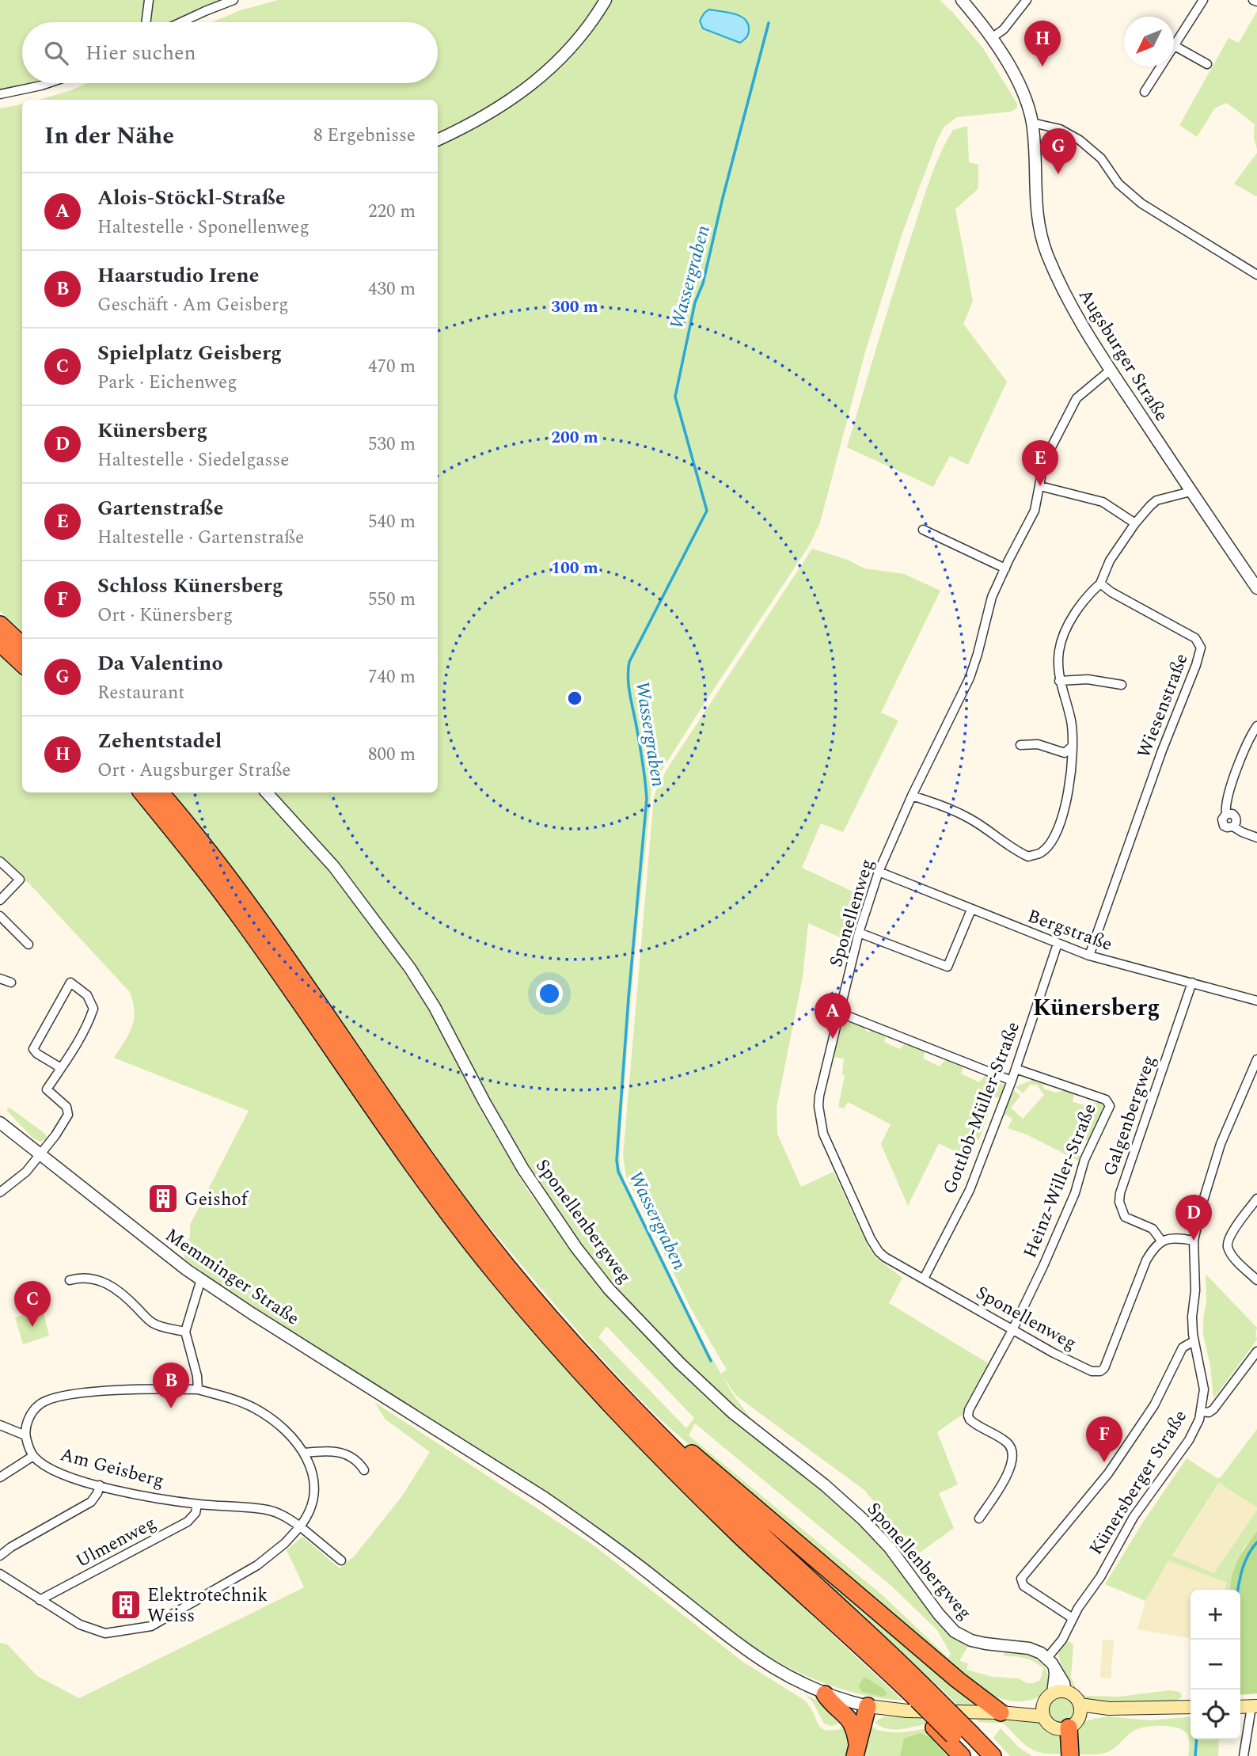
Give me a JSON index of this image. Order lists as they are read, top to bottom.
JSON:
{
  "streets": {
    "street": [
      "Augsburger Straße",
      "Wiesenstraße",
      "Sponellenweg",
      "Bergstraße",
      "Gottlob-Müller-Straße",
      "Galgenbergweg",
      "Heinz-Willer-Straße",
      "Sponellenbergweg",
      "Memminger Straße",
      "Am Geisberg",
      "Künersberger Straße",
      "Ulmenweg"
    ]
  },
  "crossings": [
    ["Augsburger Straße", "Sponellenweg"],
    ["Wiesenstraße", "Bergstraße"],
    ["Sponellenweg", "Bergstraße"],
    ["Sponellenweg", "Gottlob-Müller-Straße"],
    ["Sponellenweg", "Galgenbergweg"],
    ["Sponellenweg", "Heinz-Willer-Straße"],
    ["Bergstraße", "Gottlob-Müller-Straße"],
    ["Bergstraße", "Galgenbergweg"],
    ["Gottlob-Müller-Straße", "Heinz-Willer-Straße"],
    ["Sponellenbergweg", "Künersberger Straße"],
    ["Am Geisberg", "Ulmenweg"]
  ],
  "districts": ["Künersberg"],
  "water": ["Wassergraben"],
  "places": {
    "building": ["Geishof", "Elektrotechnik Weiss"]
  },
  "north": "bottom left",
  "page": {
    "pins": [
      "H",
      "G",
      "E",
      "A",
      "D",
      "C",
      "B",
      "F"
    ],
    "search": "Hier suchen",
    "heading": ["In der Nähe", "8 Ergebnisse"],
    "list": [
      {
        "mark": "A",
        "name": "Alois-Stöckl-Straße",
        "note": "Haltestelle · Sponellenweg",
        "value": "220 m"
      },
      {
        "mark": "B",
        "name": "Haarstudio Irene",
        "note": "Geschäft · Am Geisberg",
        "value": "430 m"
      },
      {
        "mark": "C",
        "name": "Spielplatz Geisberg",
        "note": "Park · Eichenweg",
        "value": "470 m"
      },
      {
        "mark": "D",
        "name": "Künersberg",
        "note": "Haltestelle · Siedelgasse",
        "value": "530 m"
      },
      {
        "mark": "E",
        "name": "Gartenstraße",
        "note": "Haltestelle · Gartenstraße",
        "value": "540 m"
      },
      {
        "mark": "F",
        "name": "Schloss Künersberg",
        "note": "Ort · Künersberg",
        "value": "550 m"
      },
      {
        "mark": "G",
        "name": "Da Valentino",
        "note": "Restaurant",
        "value": "740 m"
      },
      {
        "mark": "H",
        "name": "Zehentstadel",
        "note": "Ort · Augsburger Straße",
        "value": "800 m"
      }
    ],
    "map_buttons": ["+", "−"]
  },
  "rings": ["300 m", "200 m", "100 m"]
}
